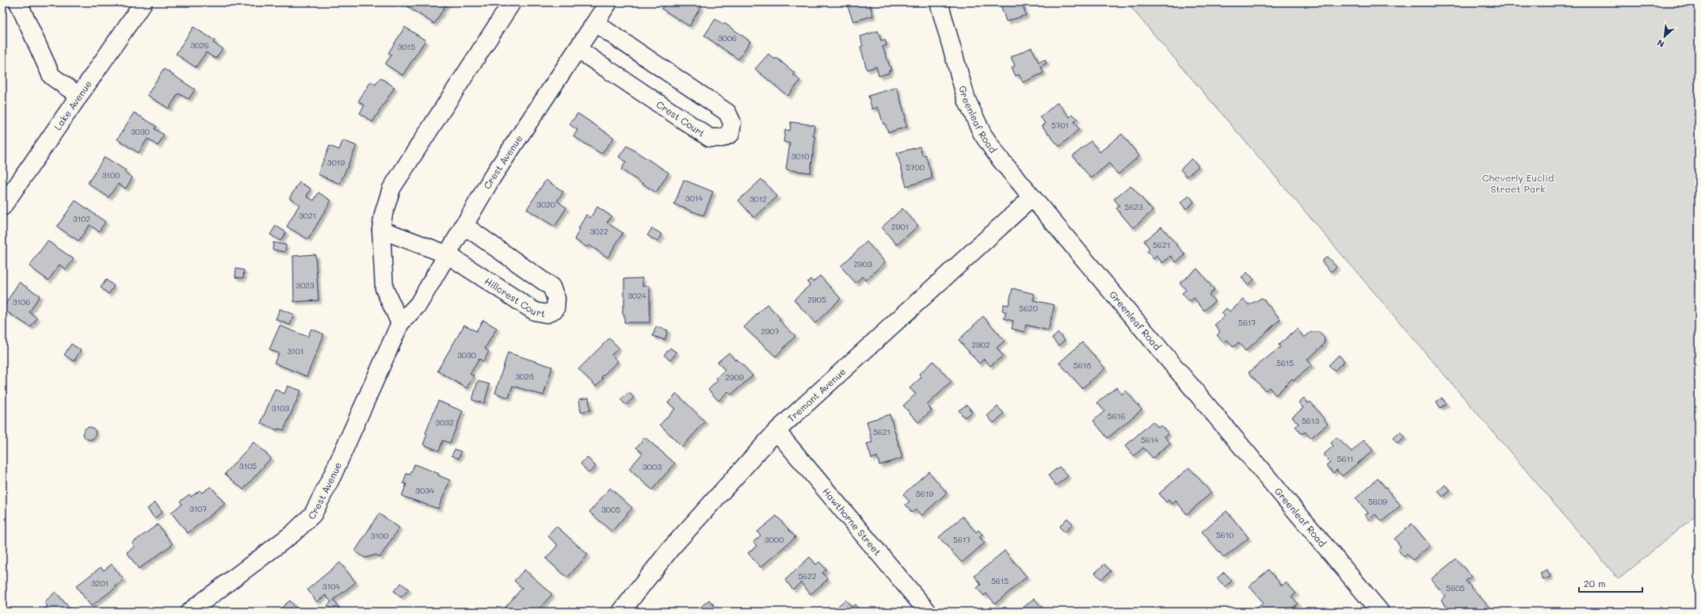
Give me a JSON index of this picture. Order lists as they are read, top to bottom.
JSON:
{
  "streets": {
    "street": [
      "Lake Avenue",
      "Crest Court",
      "Greenleaf Road",
      "Crest Avenue",
      "Hillcrest Court",
      "Tremont Avenue",
      "Hawthorne Street"
    ]
  },
  "crossings": [
    ["Crest Court", "Crest Avenue"],
    ["Greenleaf Road", "Tremont Avenue"],
    ["Crest Avenue", "Hillcrest Court"],
    ["Tremont Avenue", "Hawthorne Street"]
  ],
  "parks": ["Cheverly Euclid Street Park"],
  "house_numbers": [
    "3006",
    "3026",
    "3015",
    "5701",
    "3030",
    "3010",
    "3019",
    "5700",
    "3100",
    "3014",
    "3012",
    "3020",
    "5623",
    "3021",
    "3102",
    "2901",
    "3022",
    "5621",
    "2903",
    "3023",
    "3024",
    "2905",
    "3106",
    "5620",
    "5617",
    "2907",
    "2902",
    "3101",
    "3030",
    "5615",
    "5618",
    "3028",
    "2909",
    "3103",
    "5616",
    "5613",
    "3032",
    "5621",
    "5614",
    "5611",
    "3105",
    "3003",
    "3034",
    "5619",
    "5609",
    "3107",
    "3005",
    "5610",
    "3100",
    "3000",
    "5617",
    "5622",
    "5615",
    "3201",
    "3104",
    "5605"
  ],
  "scale_bar": "20 m",
  "north": "bottom left"
}
